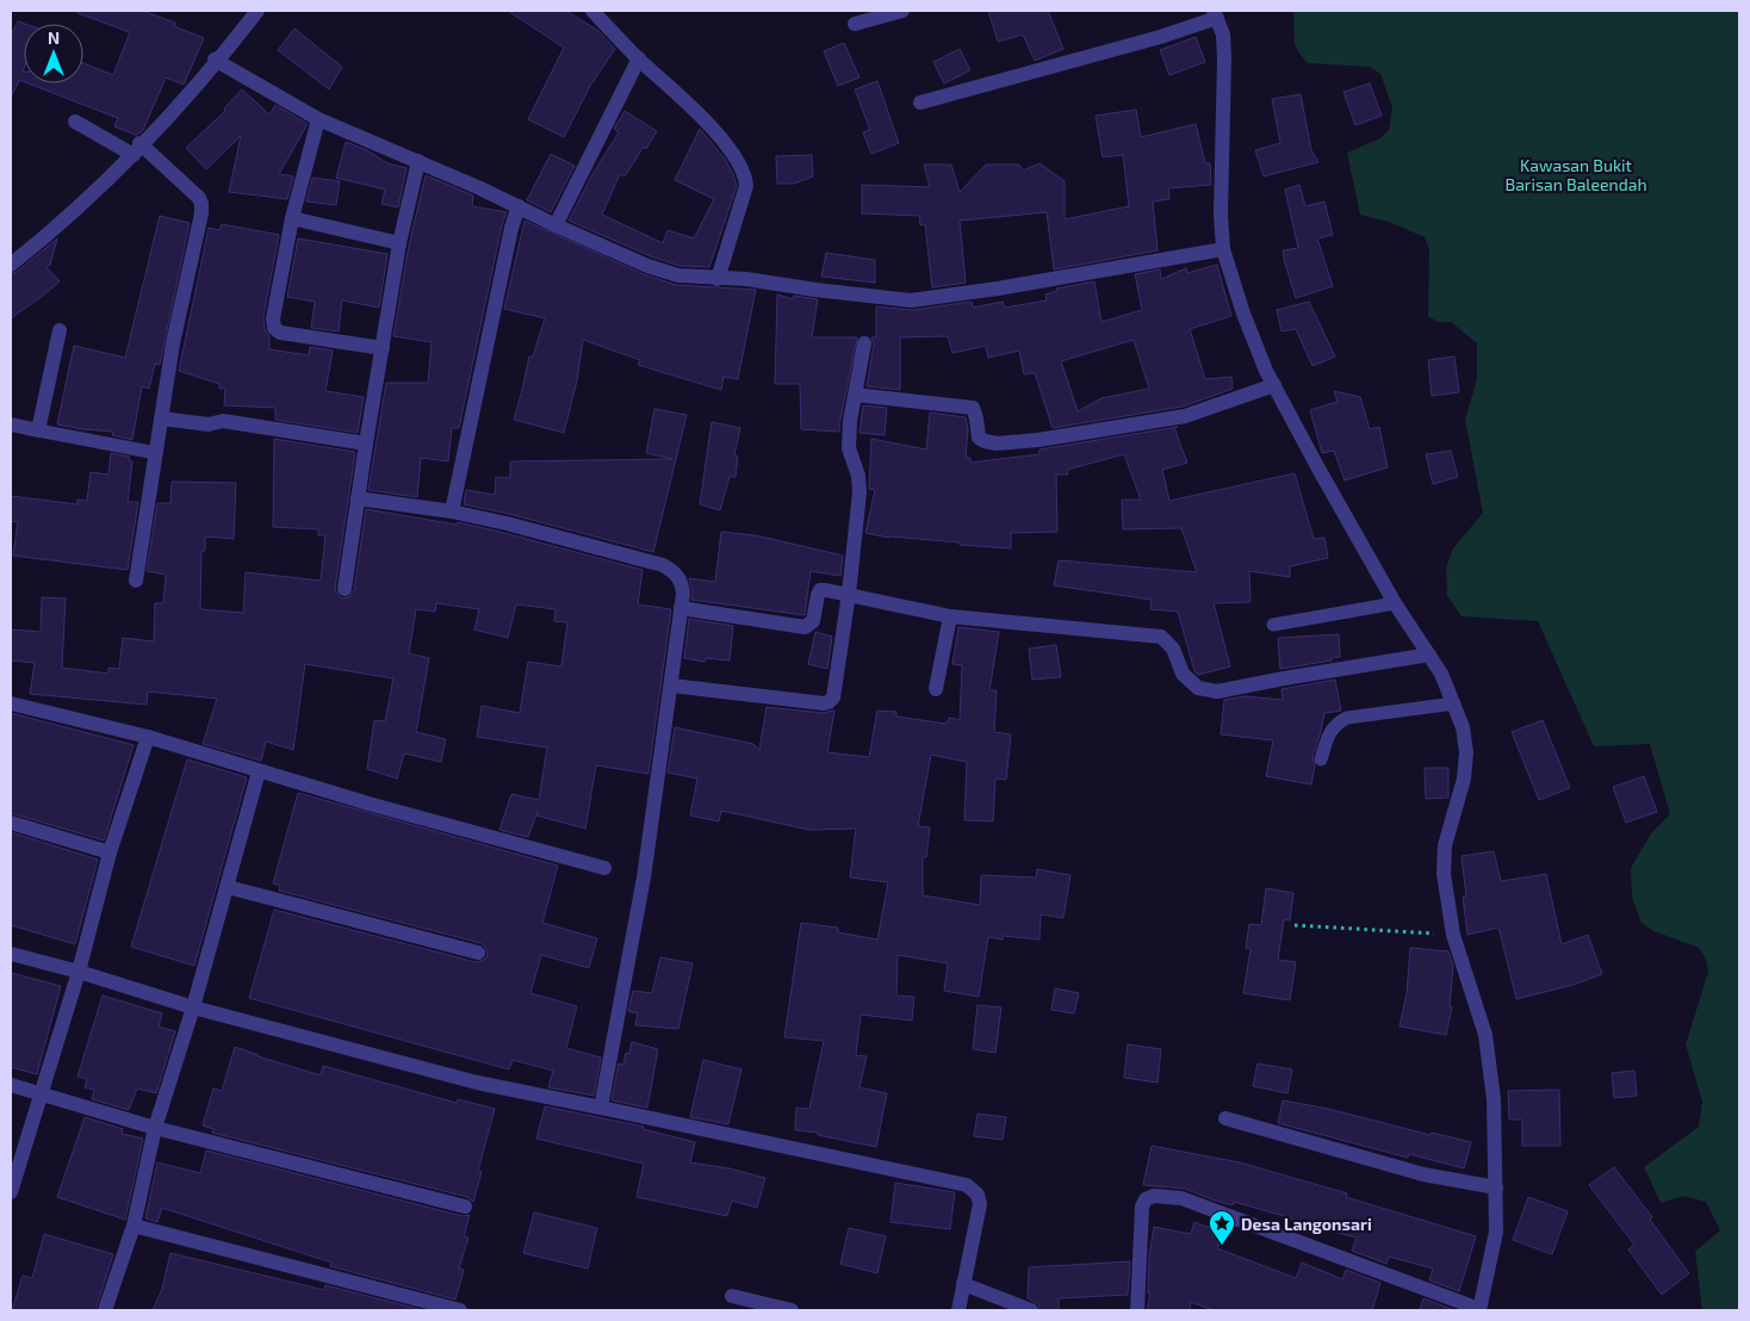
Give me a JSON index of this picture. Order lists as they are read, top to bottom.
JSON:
{
  "parks": ["Kawasan Bukit Barisan Baleendah"],
  "places": {
    "place": ["Desa Langonsari"]
  },
  "north": "top"
}
